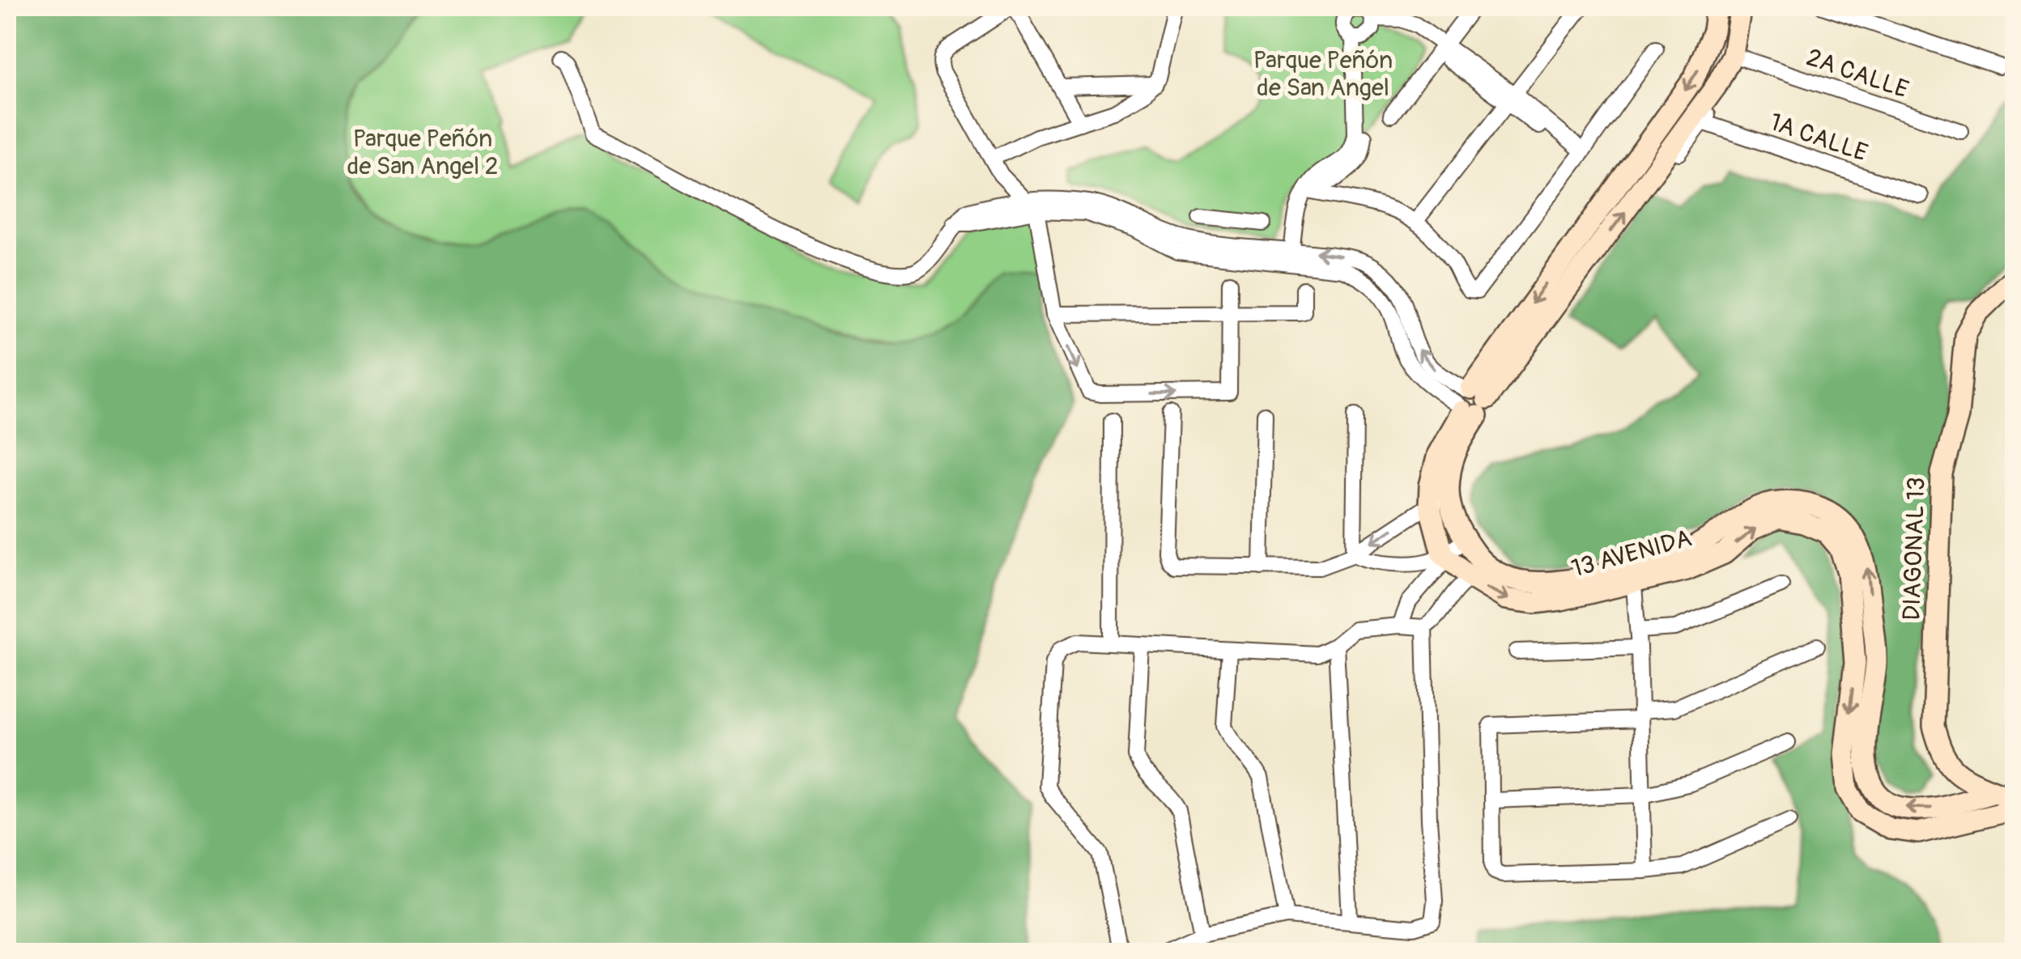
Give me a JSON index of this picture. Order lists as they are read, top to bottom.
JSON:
{
  "streets": {
    "street": [
      "2A CALLE",
      "1A CALLE",
      "DIAGONAL 13",
      "13 AVENIDA"
    ]
  },
  "crossings": [
    ["DIAGONAL 13", "13 AVENIDA"]
  ],
  "parks": ["Parque Peñón de San Angel", "Parque Peñón de San Angel 2"]
}
